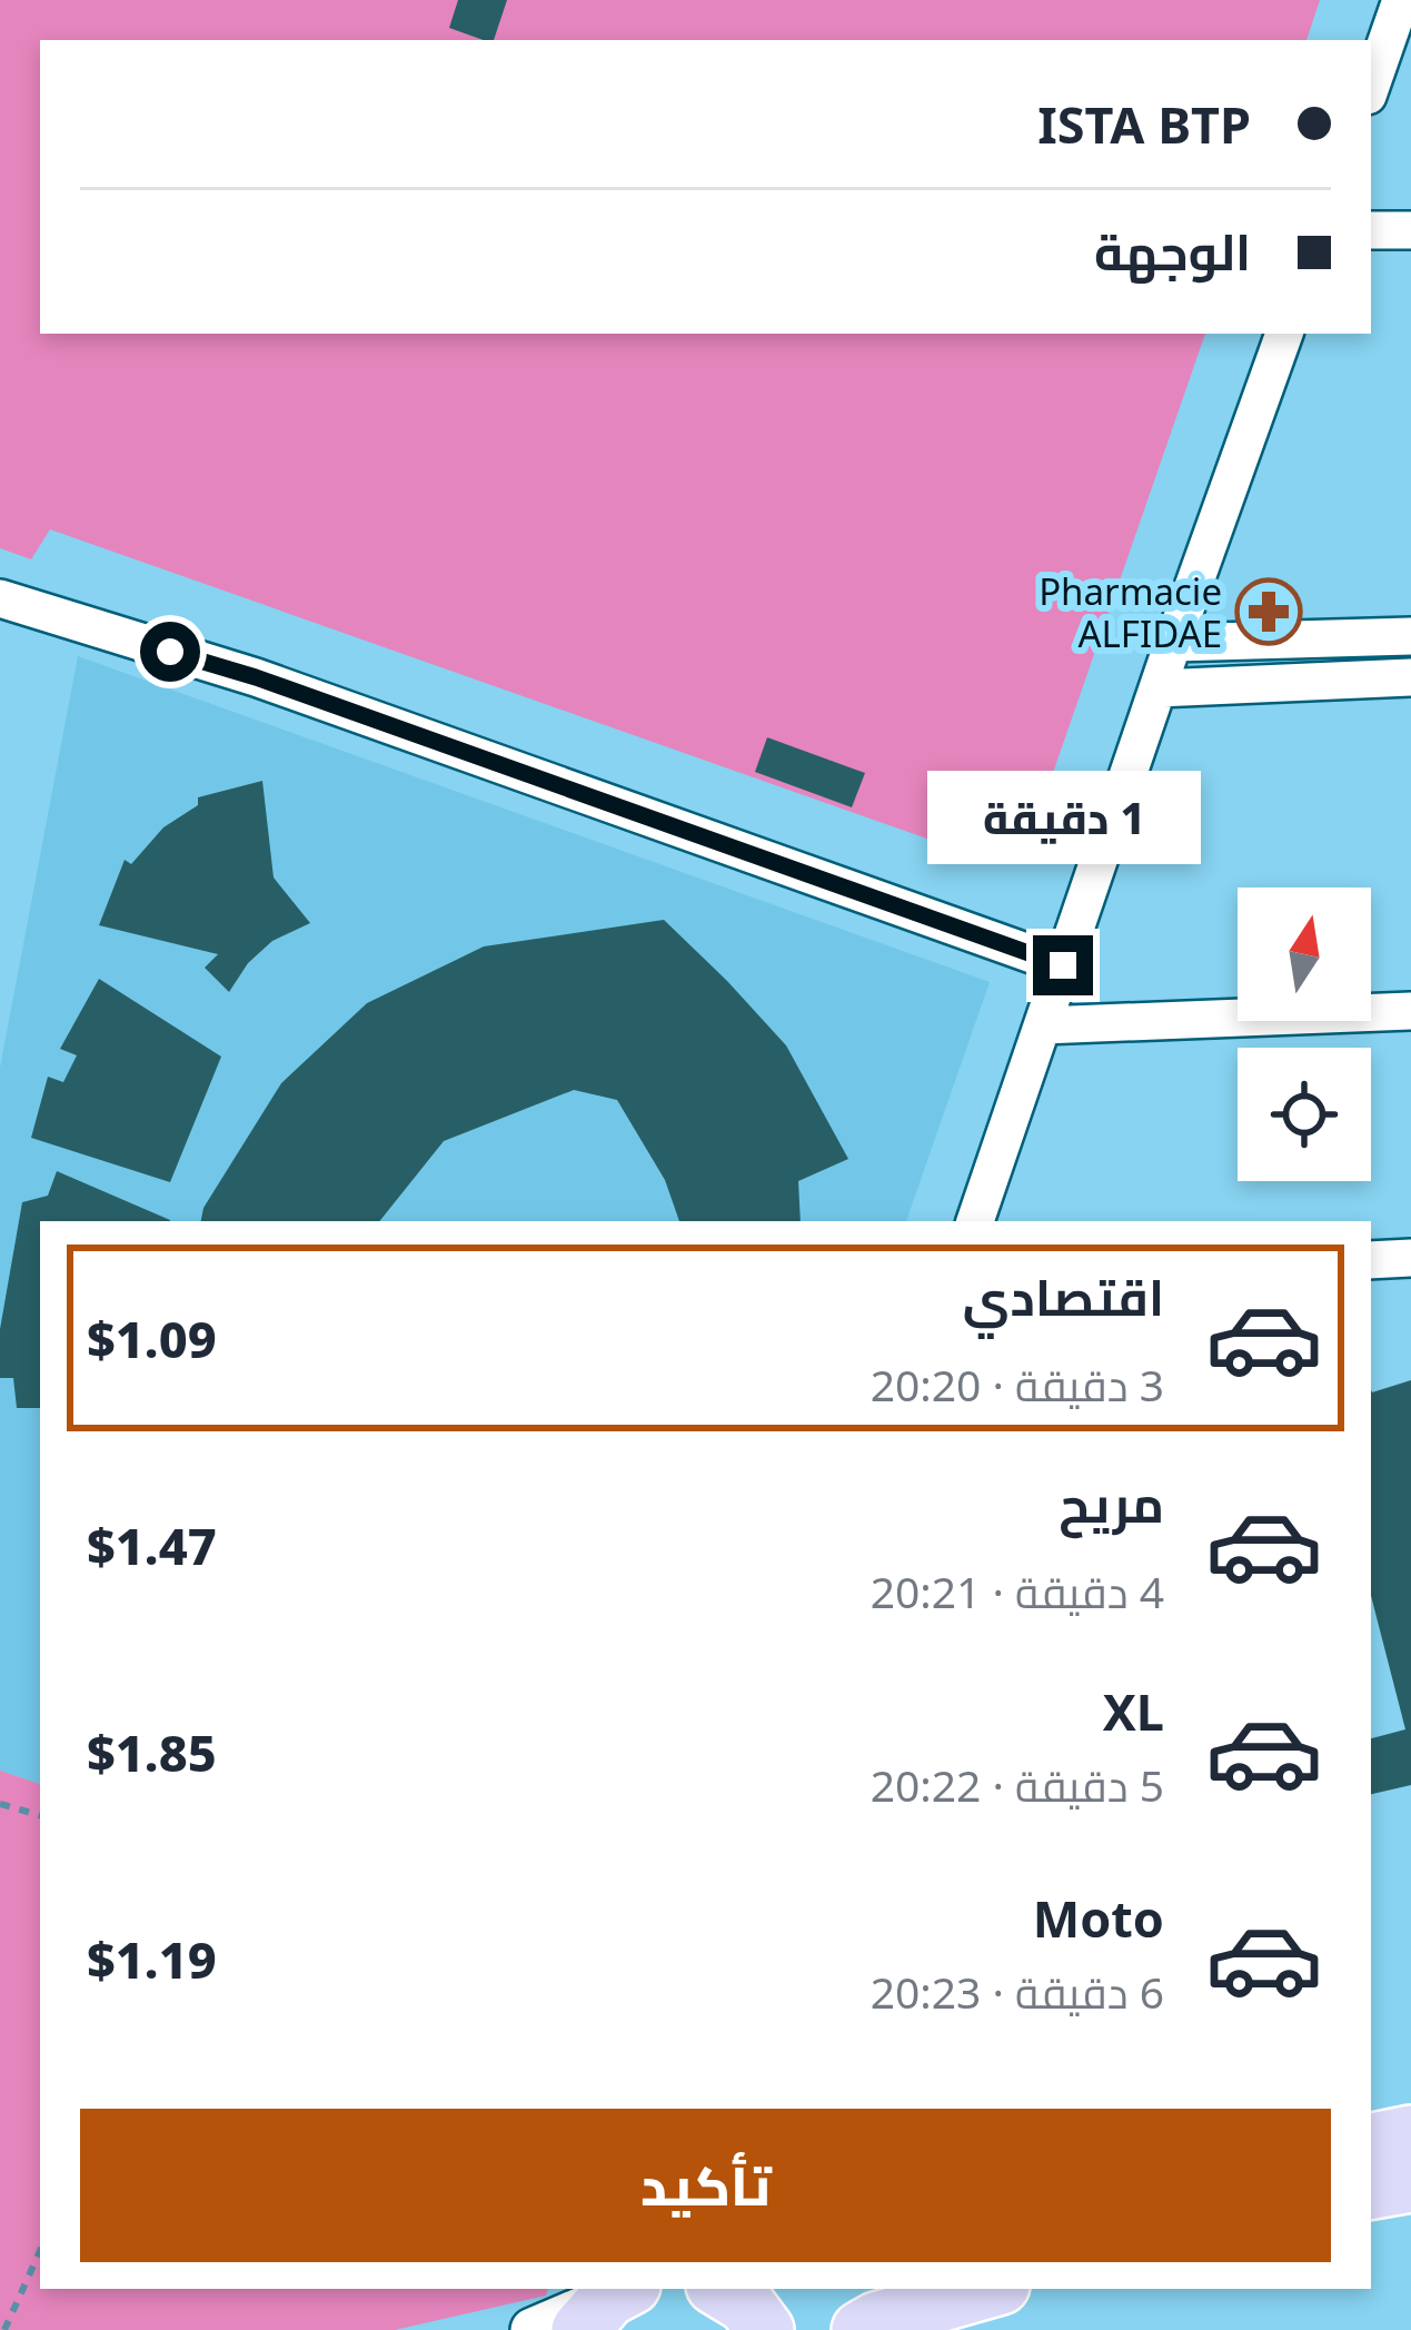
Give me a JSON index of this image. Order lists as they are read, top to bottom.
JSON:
{
  "places": {
    "pharmacy": ["Pharmacie ALFIDAE"]
  },
  "north": "top",
  "page": {
    "banner": ["ISTA BTP", "الوجهة"],
    "bubble": "1 دقيقة",
    "list": [
      {
        "name": "اقتصادي",
        "note": "3 دقيقة · 20:20",
        "value": "$1.09"
      },
      {
        "name": "مريح",
        "note": "4 دقيقة · 20:21",
        "value": "$1.47"
      },
      {
        "name": "XL",
        "note": "5 دقيقة · 20:22",
        "value": "$1.85"
      },
      {
        "name": "Moto",
        "note": "6 دقيقة · 20:23",
        "value": "$1.19"
      }
    ],
    "buttons": "تأكيد"
  }
}
